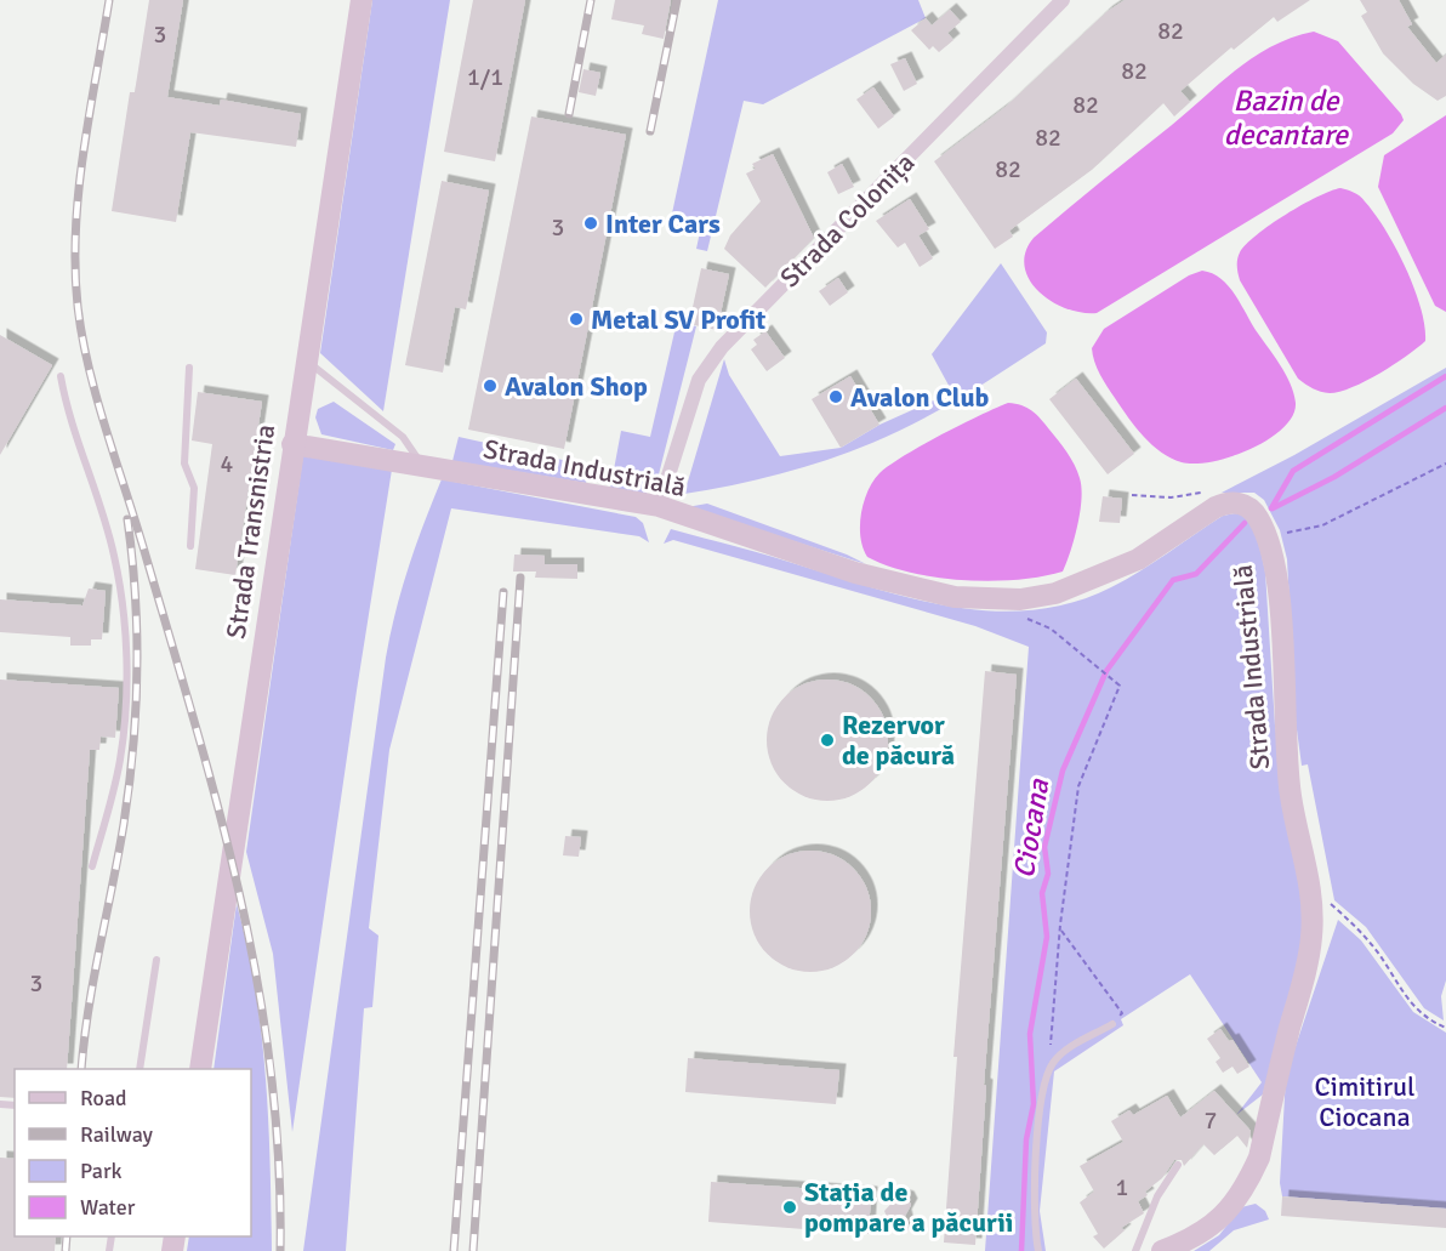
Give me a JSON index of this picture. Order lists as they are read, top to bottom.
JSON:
{
  "streets": {
    "street": ["Strada Colonița", "Strada Industrială", "Strada Transnistria"]
  },
  "crossings": [
    ["Strada Colonița", "Strada Industrială"],
    ["Strada Industrială", "Strada Transnistria"]
  ],
  "water": ["Bazin de decantare", "Ciocana"],
  "parks": ["Cimitirul Ciocana"],
  "places": [
    "Inter Cars",
    "Metal SV Profit",
    "Avalon Shop",
    "Avalon Club",
    "Rezervor de păcură",
    "Stația de pompare a păcurii"
  ],
  "house_numbers": [
    "82",
    "3",
    "82",
    "1/1",
    "82",
    "82",
    "82",
    "3",
    "4",
    "3",
    "7",
    "1"
  ],
  "legend": [
    "Road",
    "Railway",
    "Park",
    "Water"
  ]
}
